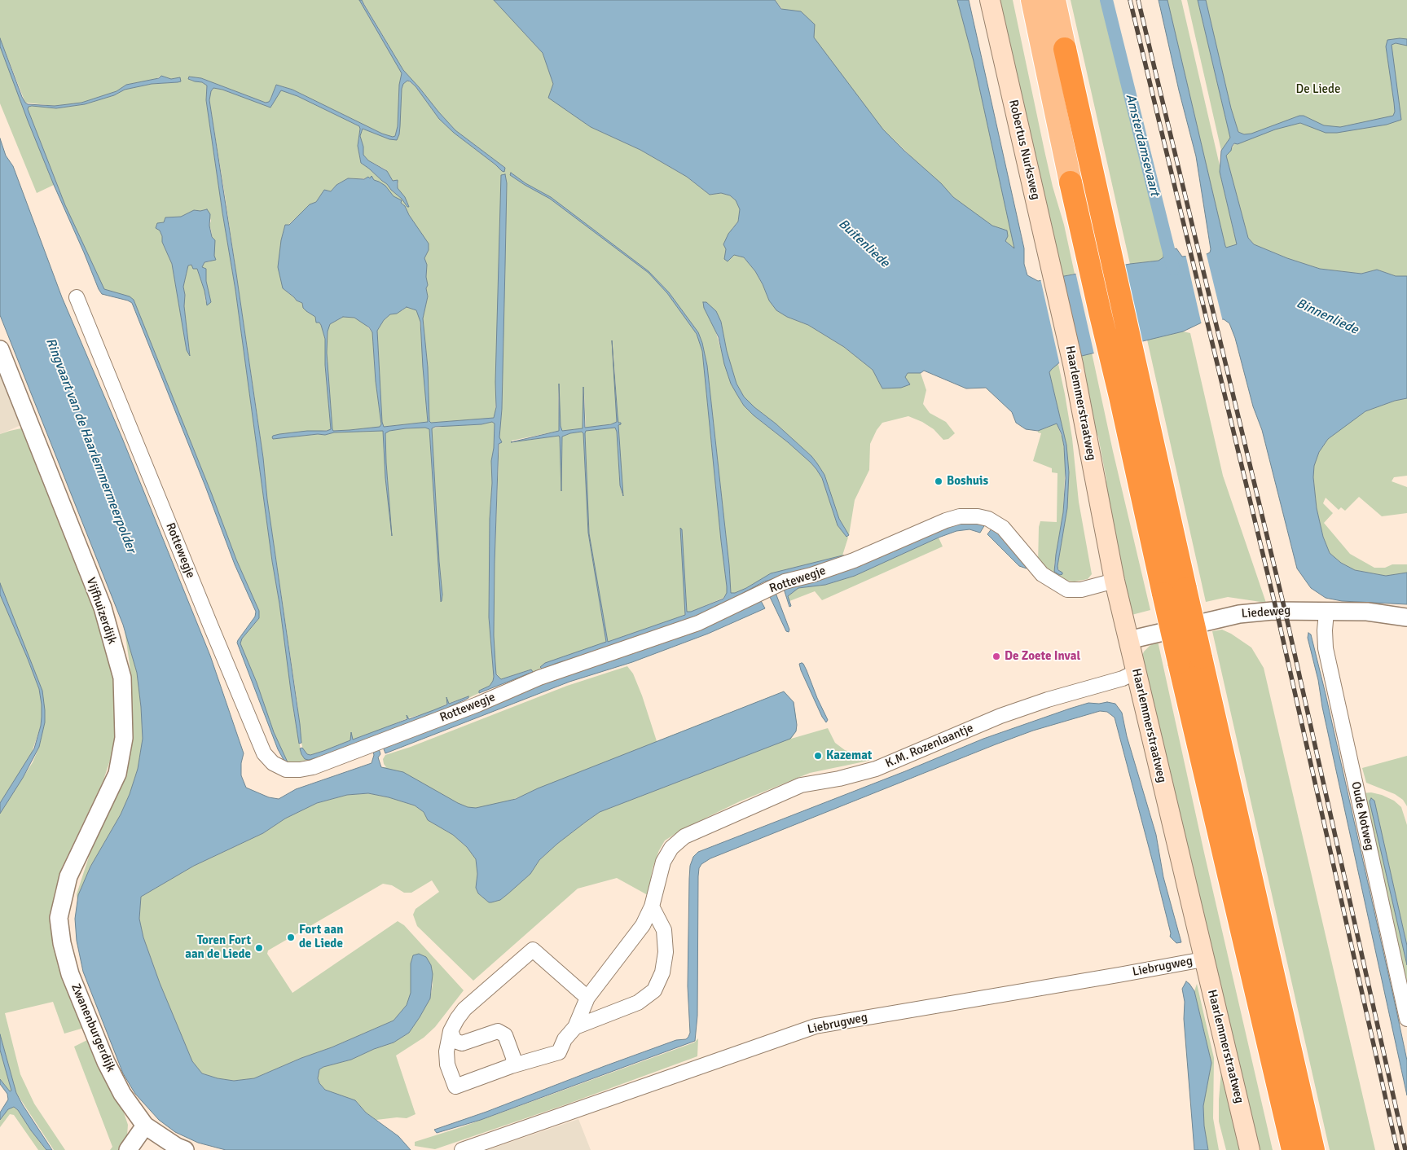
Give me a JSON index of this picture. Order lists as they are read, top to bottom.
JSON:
{
  "streets": {
    "main road": ["Robertus Nurksweg", "Haarlemmerstraatweg"],
    "street": [
      "Rottewegje",
      "Vijfhuizerdijk",
      "Liedeweg",
      "K.M. Rozenlaantje",
      "Oude Notweg",
      "Liebrugweg",
      "Zwanenburgerdijk"
    ]
  },
  "crossings": [
    ["Robertus Nurksweg", "Haarlemmerstraatweg"],
    ["Haarlemmerstraatweg", "Rottewegje"],
    ["Haarlemmerstraatweg", "Liedeweg"],
    ["Haarlemmerstraatweg", "K.M. Rozenlaantje"],
    ["Haarlemmerstraatweg", "Liebrugweg"],
    ["Vijfhuizerdijk", "Zwanenburgerdijk"],
    ["Liedeweg", "Oude Notweg"]
  ],
  "water": [
    "Amsterdamsevaart",
    "Buitenliede",
    "Binnenliede",
    "Ringvaart van de Haarlemmermeerpolder"
  ],
  "parks": ["De Liede"],
  "places": [
    "Boshuis",
    "De Zoete Inval",
    "Kazemat",
    "Fort aan de Liede",
    "Toren Fort aan de Liede"
  ]
}
